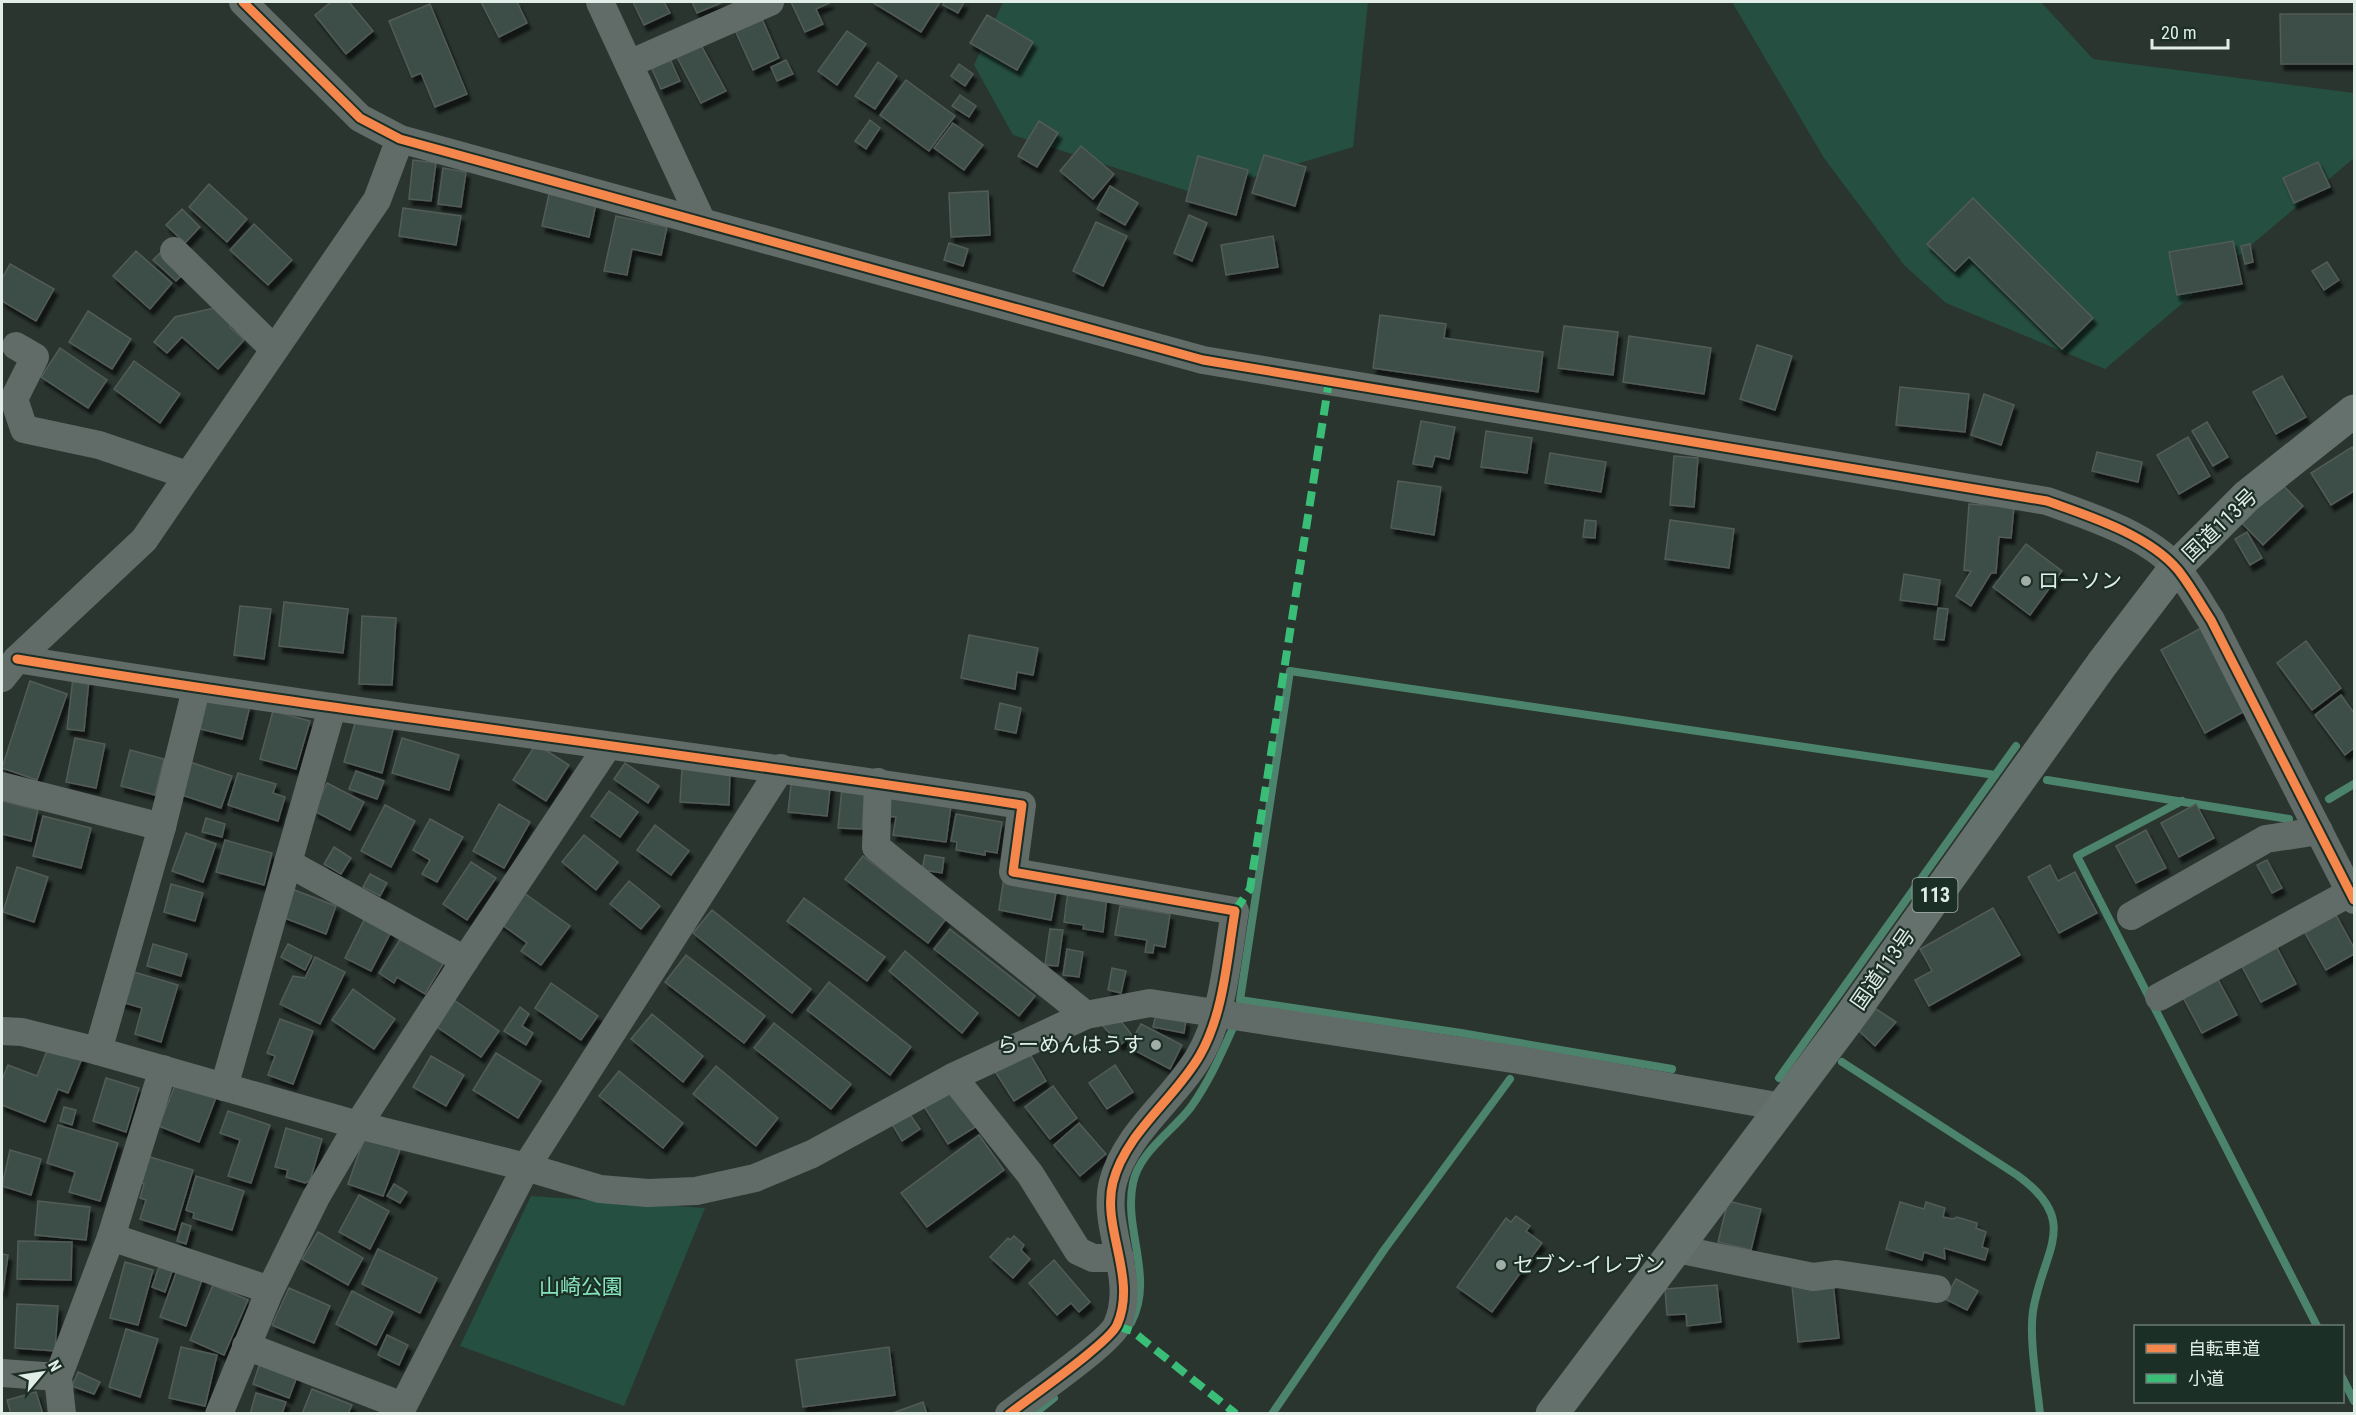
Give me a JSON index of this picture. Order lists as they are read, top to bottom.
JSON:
{
  "streets": {
    "highway": ["国道113号", "113"]
  },
  "parks": ["山崎公園"],
  "places": ["ローソン", "らーめんはうす", "セブン-イレブン"],
  "legend": ["自転車道", "小道"],
  "scale_bar": "20 m",
  "north": "top right"
}
